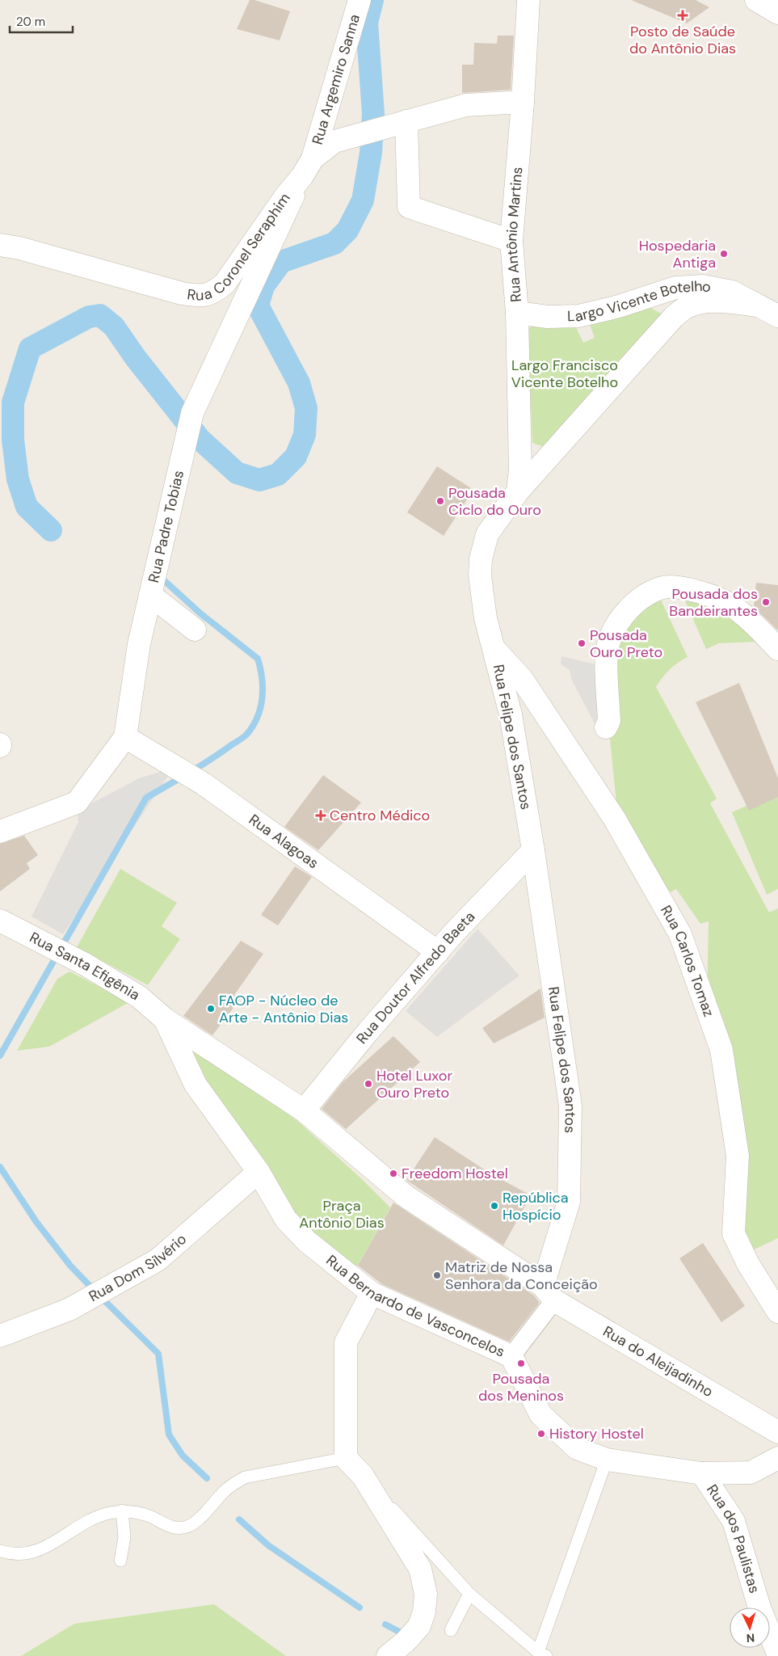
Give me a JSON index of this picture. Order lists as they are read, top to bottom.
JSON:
{
  "streets": {
    "street": [
      "Rua Argemiro Sanna",
      "Rua Antônio Martins",
      "Rua Coronel Seraphim",
      "Largo Vicente Botelho",
      "Rua Padre Tobias",
      "Rua Felipe dos Santos",
      "Rua Alagoas",
      "Rua Carlos Tomaz",
      "Rua Santa Efigênia",
      "Rua Doutor Alfredo Baeta",
      "Rua Dom Silvério",
      "Rua Bernardo de Vasconcelos",
      "Rua do Aleijadinho",
      "Rua dos Paulistas"
    ]
  },
  "crossings": [
    ["Rua Argemiro Sanna", "Rua Coronel Seraphim"],
    ["Rua Argemiro Sanna", "Rua Padre Tobias"],
    ["Rua Antônio Martins", "Rua Coronel Seraphim"],
    ["Rua Antônio Martins", "Largo Vicente Botelho"],
    ["Rua Antônio Martins", "Rua Felipe dos Santos"],
    ["Rua Coronel Seraphim", "Rua Padre Tobias"],
    ["Largo Vicente Botelho", "Rua Felipe dos Santos"],
    ["Rua Padre Tobias", "Rua Alagoas"],
    ["Rua Felipe dos Santos", "Rua Carlos Tomaz"],
    ["Rua Felipe dos Santos", "Rua Doutor Alfredo Baeta"],
    ["Rua Felipe dos Santos", "Rua do Aleijadinho"],
    ["Rua Alagoas", "Rua Doutor Alfredo Baeta"],
    ["Rua Doutor Alfredo Baeta", "Rua do Aleijadinho"],
    ["Rua Dom Silvério", "Rua Bernardo de Vasconcelos"],
    ["Rua Bernardo de Vasconcelos", "Rua dos Paulistas"]
  ],
  "parks": ["Largo Francisco Vicente Botelho", "Praça Antônio Dias"],
  "places": {
    "health": ["Posto de Saúde do Antônio Dias", "Centro Médico"],
    "other": [
      "Hospedaria Antiga",
      "Pousada Ciclo do Ouro",
      "Pousada dos Bandeirantes",
      "Pousada Ouro Preto",
      "FAOP - Núcleo de Arte - Antônio Dias",
      "Hotel Luxor Ouro Preto",
      "Freedom Hostel",
      "República Hospício",
      "Matriz de Nossa Senhora da Conceição",
      "Pousada dos Meninos",
      "History Hostel"
    ]
  },
  "scale_bar": "20 m",
  "north": "bottom"
}
